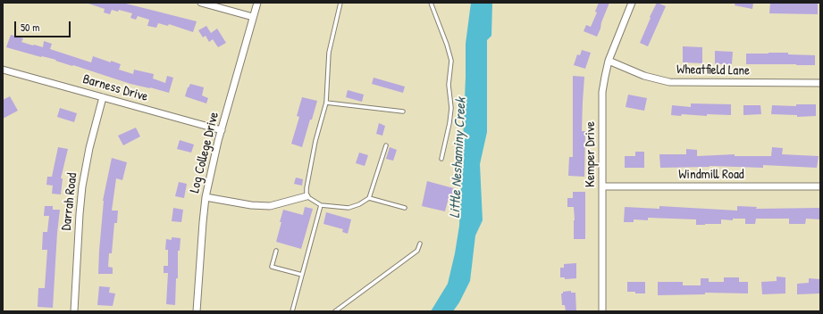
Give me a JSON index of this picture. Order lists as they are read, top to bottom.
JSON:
{
  "streets": {
    "street": [
      "Wheatfield Lane",
      "Barness Drive",
      "Log College Drive",
      "Kemper Drive",
      "Windmill Road",
      "Darrah Road"
    ]
  },
  "crossings": [
    ["Wheatfield Lane", "Kemper Drive"],
    ["Barness Drive", "Log College Drive"],
    ["Barness Drive", "Darrah Road"],
    ["Kemper Drive", "Windmill Road"]
  ],
  "water": ["Little Neshaminy Creek"],
  "scale_bar": "50 m"
}
